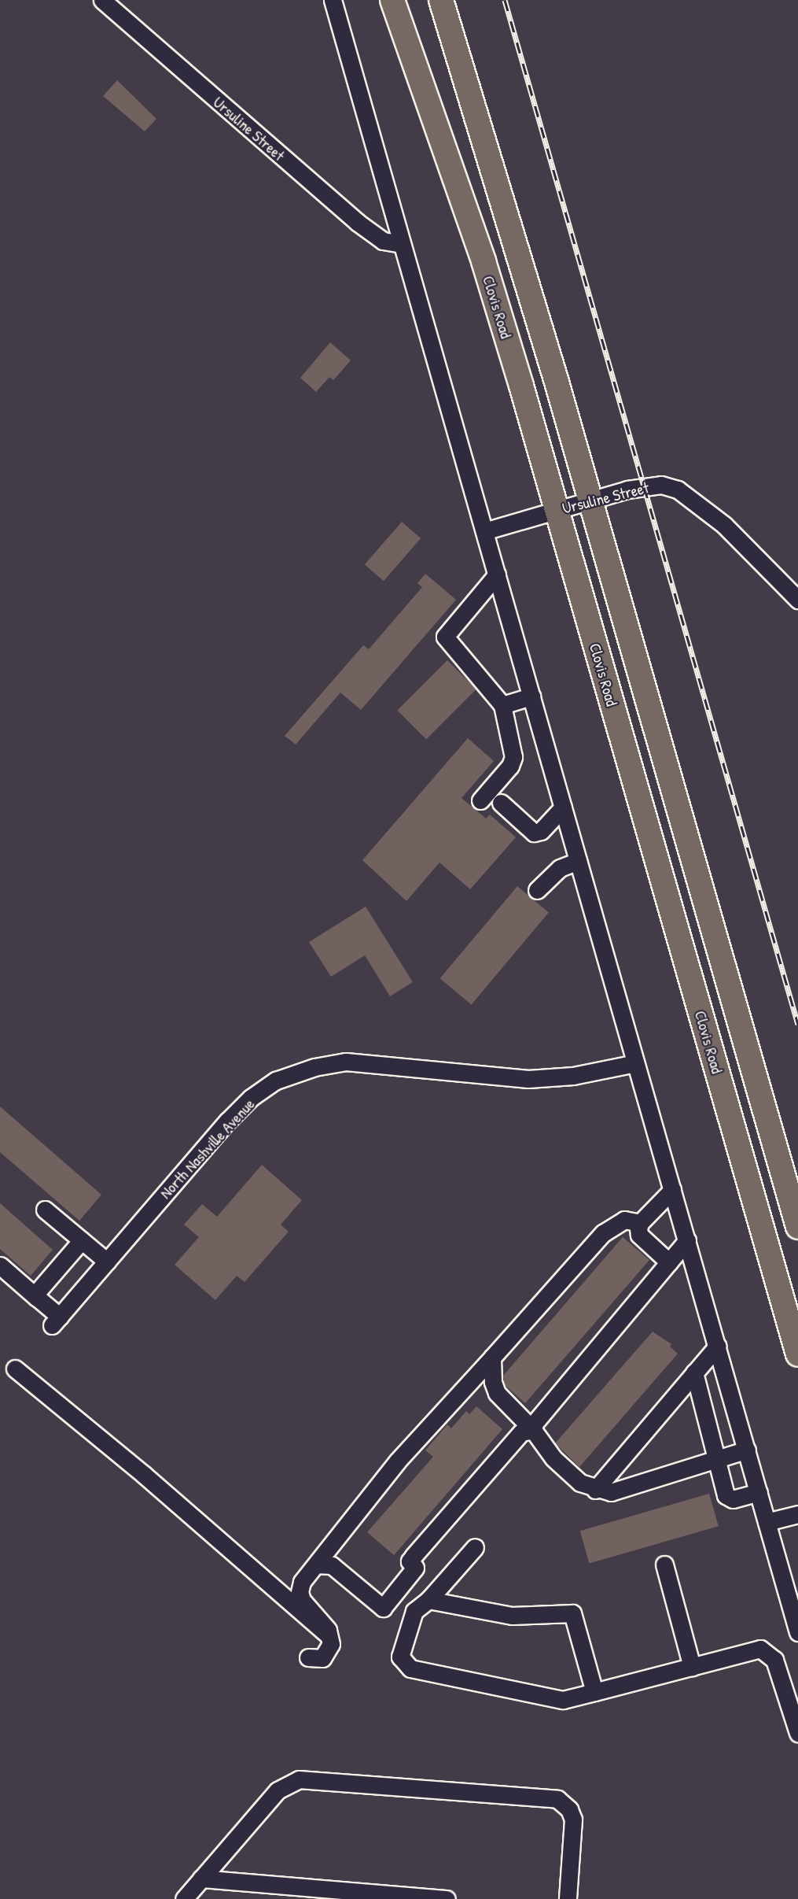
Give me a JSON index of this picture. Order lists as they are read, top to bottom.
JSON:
{
  "streets": {
    "highway": ["Clovis Road"],
    "street": ["Ursuline Street", "North Nashville Avenue"]
  },
  "crossings": [
    ["Ursuline Street", "Clovis Road"]
  ]
}
